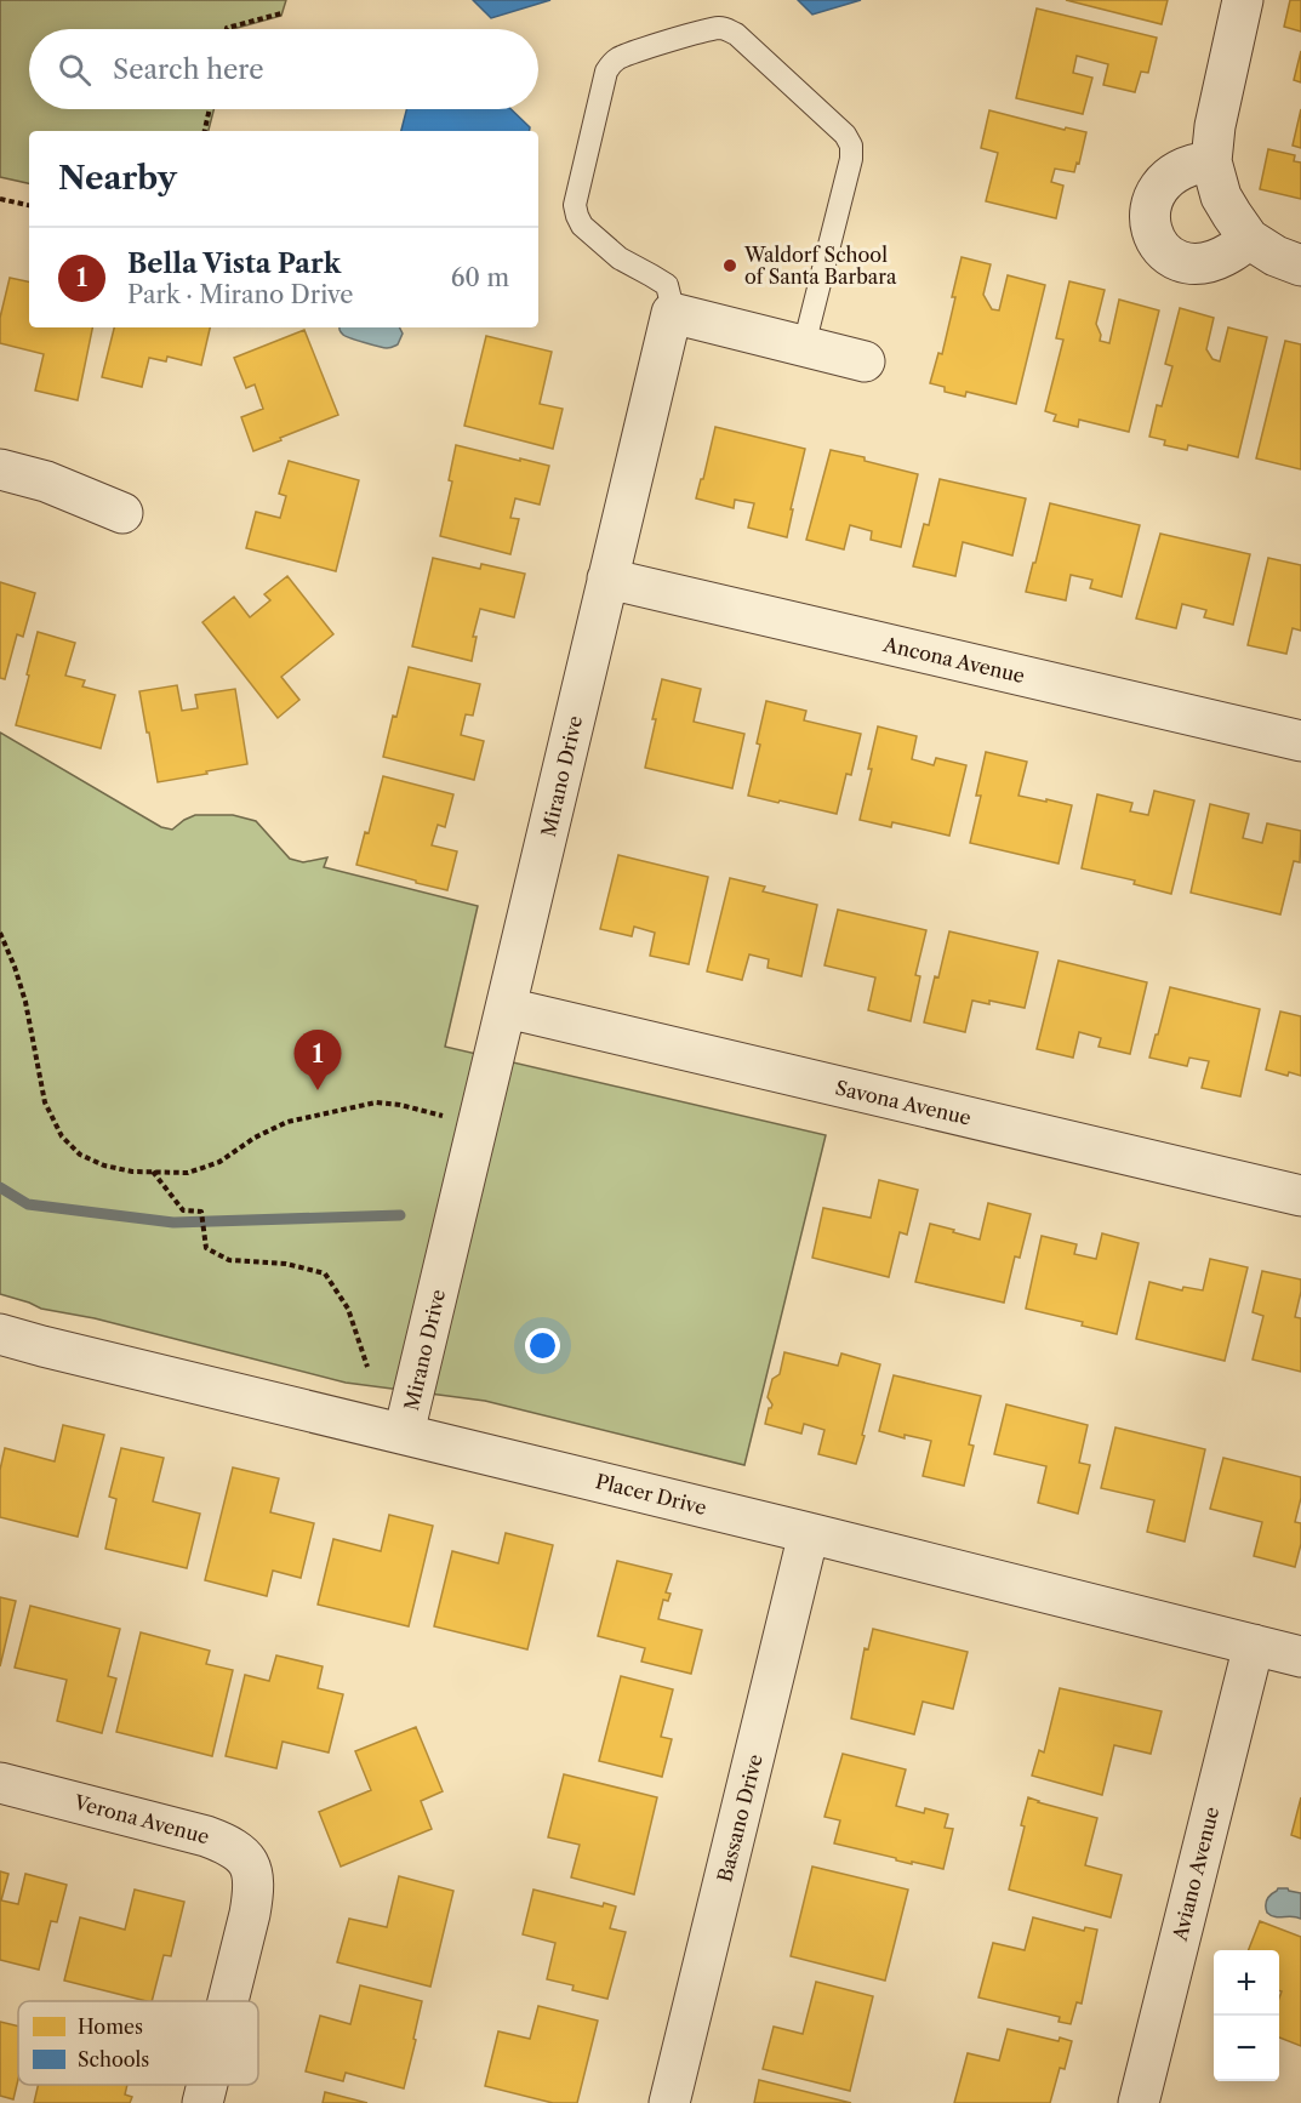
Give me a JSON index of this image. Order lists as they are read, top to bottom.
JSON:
{
  "streets": {
    "street": [
      "Ancona Avenue",
      "Mirano Drive",
      "Savona Avenue",
      "Placer Drive",
      "Bassano Drive",
      "Verona Avenue",
      "Aviano Avenue"
    ]
  },
  "crossings": [
    ["Ancona Avenue", "Mirano Drive"],
    ["Mirano Drive", "Savona Avenue"],
    ["Mirano Drive", "Placer Drive"],
    ["Placer Drive", "Bassano Drive"],
    ["Placer Drive", "Aviano Avenue"]
  ],
  "places": ["Waldorf School of Santa Barbara"],
  "legend": ["Homes", "Schools"],
  "page": {
    "search": "Search here",
    "heading": "Nearby",
    "list": [
      {
        "mark": "1",
        "name": "Bella Vista Park",
        "note": "Park · Mirano Drive",
        "value": "60 m"
      }
    ],
    "pins": "1",
    "map_buttons": ["+", "−"]
  }
}
